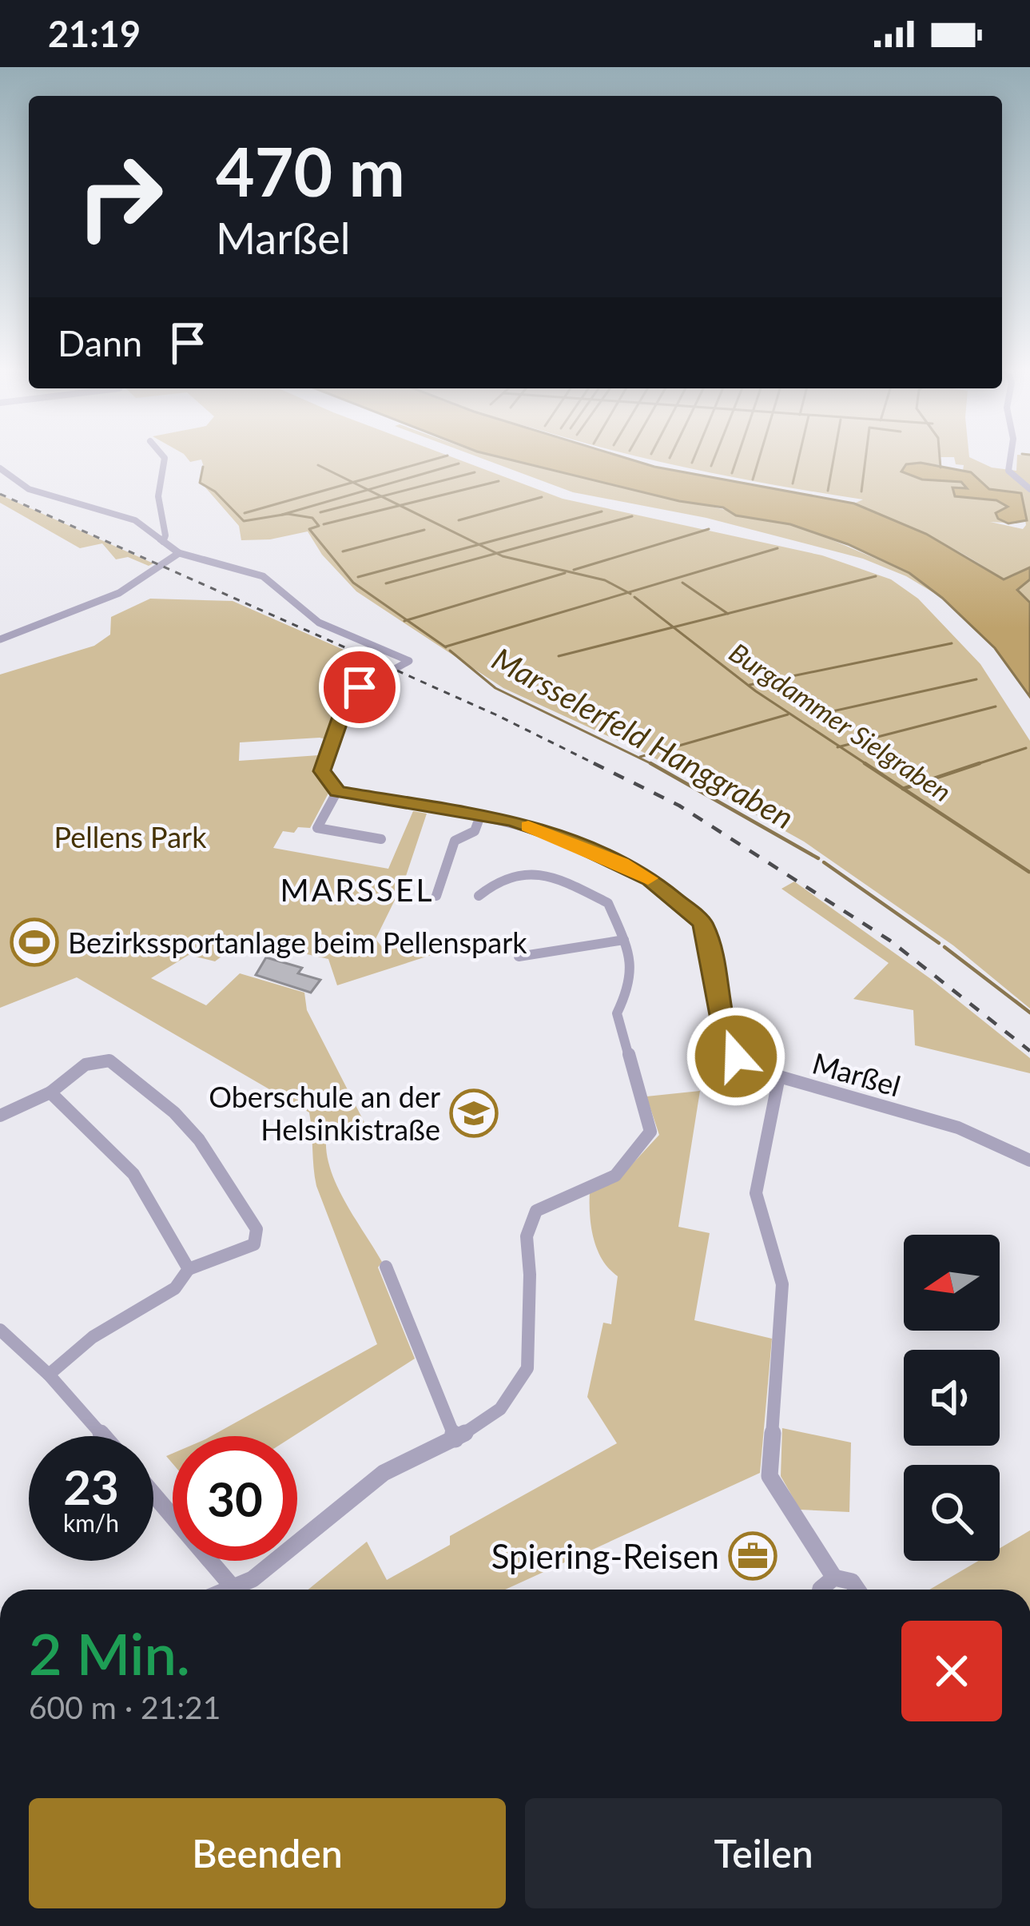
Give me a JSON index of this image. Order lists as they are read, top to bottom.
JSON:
{
  "streets": {
    "street": ["Marßel"]
  },
  "districts": ["MARSSEL"],
  "water": ["Burgdammer Sielgraben", "Marsselerfeld Hanggraben"],
  "parks": ["Pellens Park"],
  "places": {
    "sports": ["Bezirkssportanlage beim Pellenspark"],
    "school or university": ["Oberschule an der Helsinkistraße"],
    "office": ["Spiering-Reisen"]
  },
  "north": "left",
  "page": {
    "status": "21:19",
    "turn": ["470 m", "Marßel"],
    "then": "Dann",
    "speed": "23 km/h",
    "limit": "30",
    "heading": ["2 Min.", "600 m · 21:21"],
    "buttons": ["Beenden", "Teilen"]
  }
}
